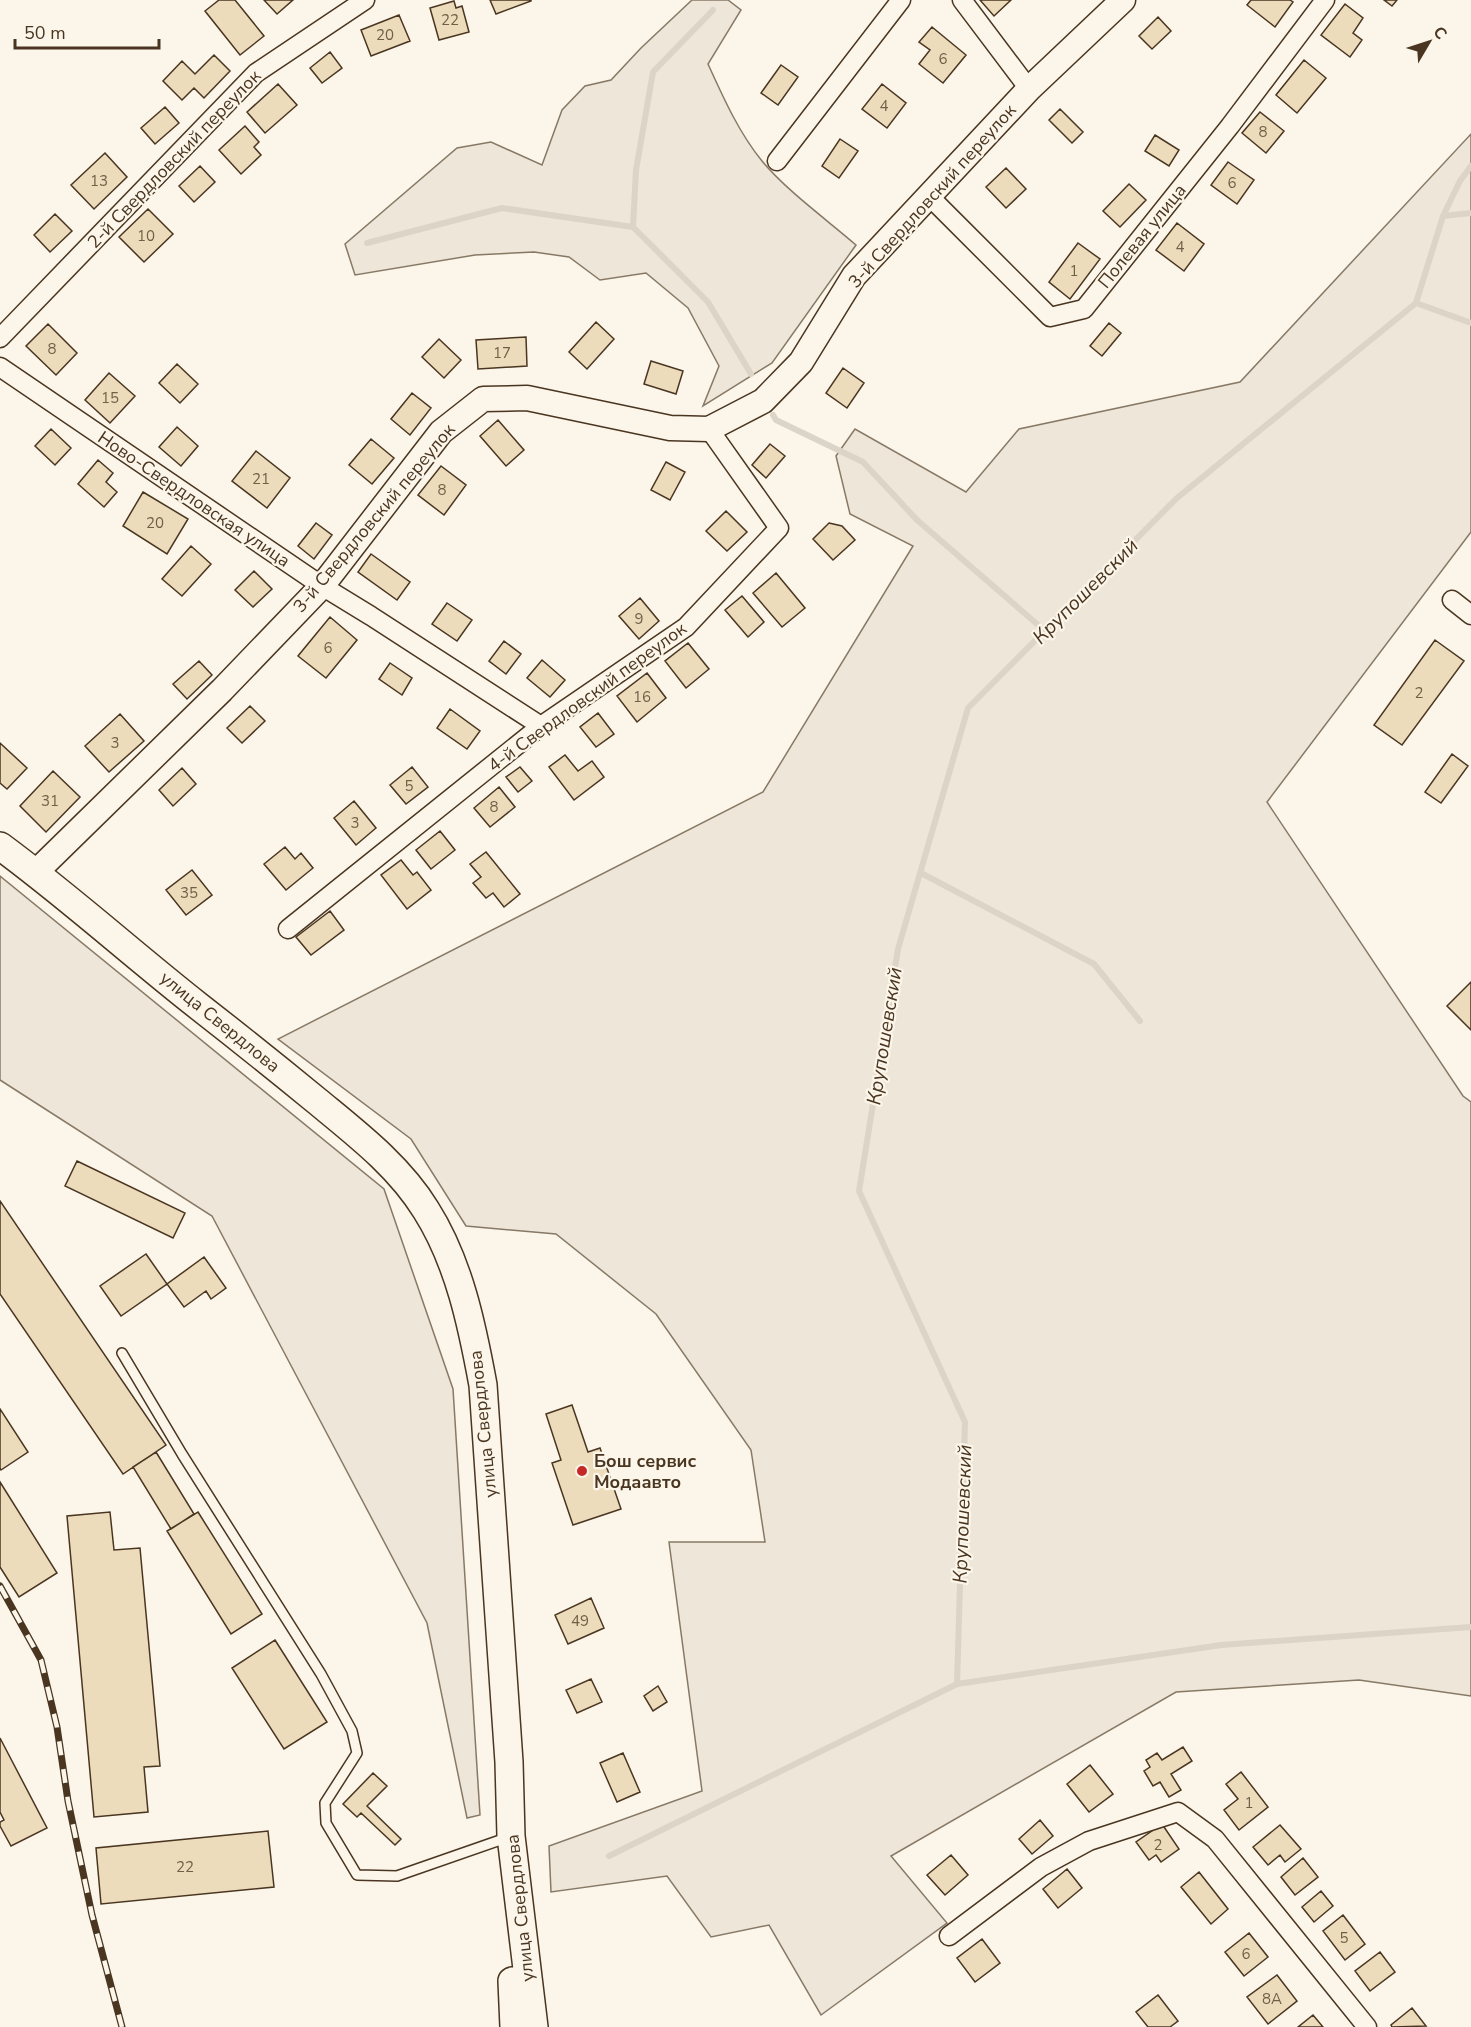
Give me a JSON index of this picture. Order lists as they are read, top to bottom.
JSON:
{
  "streets": {
    "main road": ["3-й Свердловский переулок", "улица Свердлова"],
    "street": [
      "2-й Свердловский переулок",
      "Полевая улица",
      "Ново-Свердловская улица",
      "4-й Свердловский переулок"
    ]
  },
  "crossings": [
    ["3-й Свердловский переулок", "Полевая улица"],
    ["3-й Свердловский переулок", "Ново-Свердловская улица"],
    ["3-й Свердловский переулок", "4-й Свердловский переулок"],
    ["3-й Свердловский переулок", "улица Свердлова"],
    ["Ново-Свердловская улица", "4-й Свердловский переулок"]
  ],
  "water": ["Крупошевский"],
  "places": ["Бош сервис Модаавто"],
  "house_numbers": [
    "22",
    "20",
    "6",
    "4",
    "8",
    "13",
    "6",
    "10",
    "4",
    "1",
    "8",
    "17",
    "15",
    "21",
    "8",
    "20",
    "9",
    "6",
    "2",
    "16",
    "3",
    "5",
    "31",
    "8",
    "3",
    "35",
    "49",
    "1",
    "2",
    "22",
    "5",
    "6",
    "8А"
  ],
  "scale_bar": "50 m",
  "north": "top right"
}
